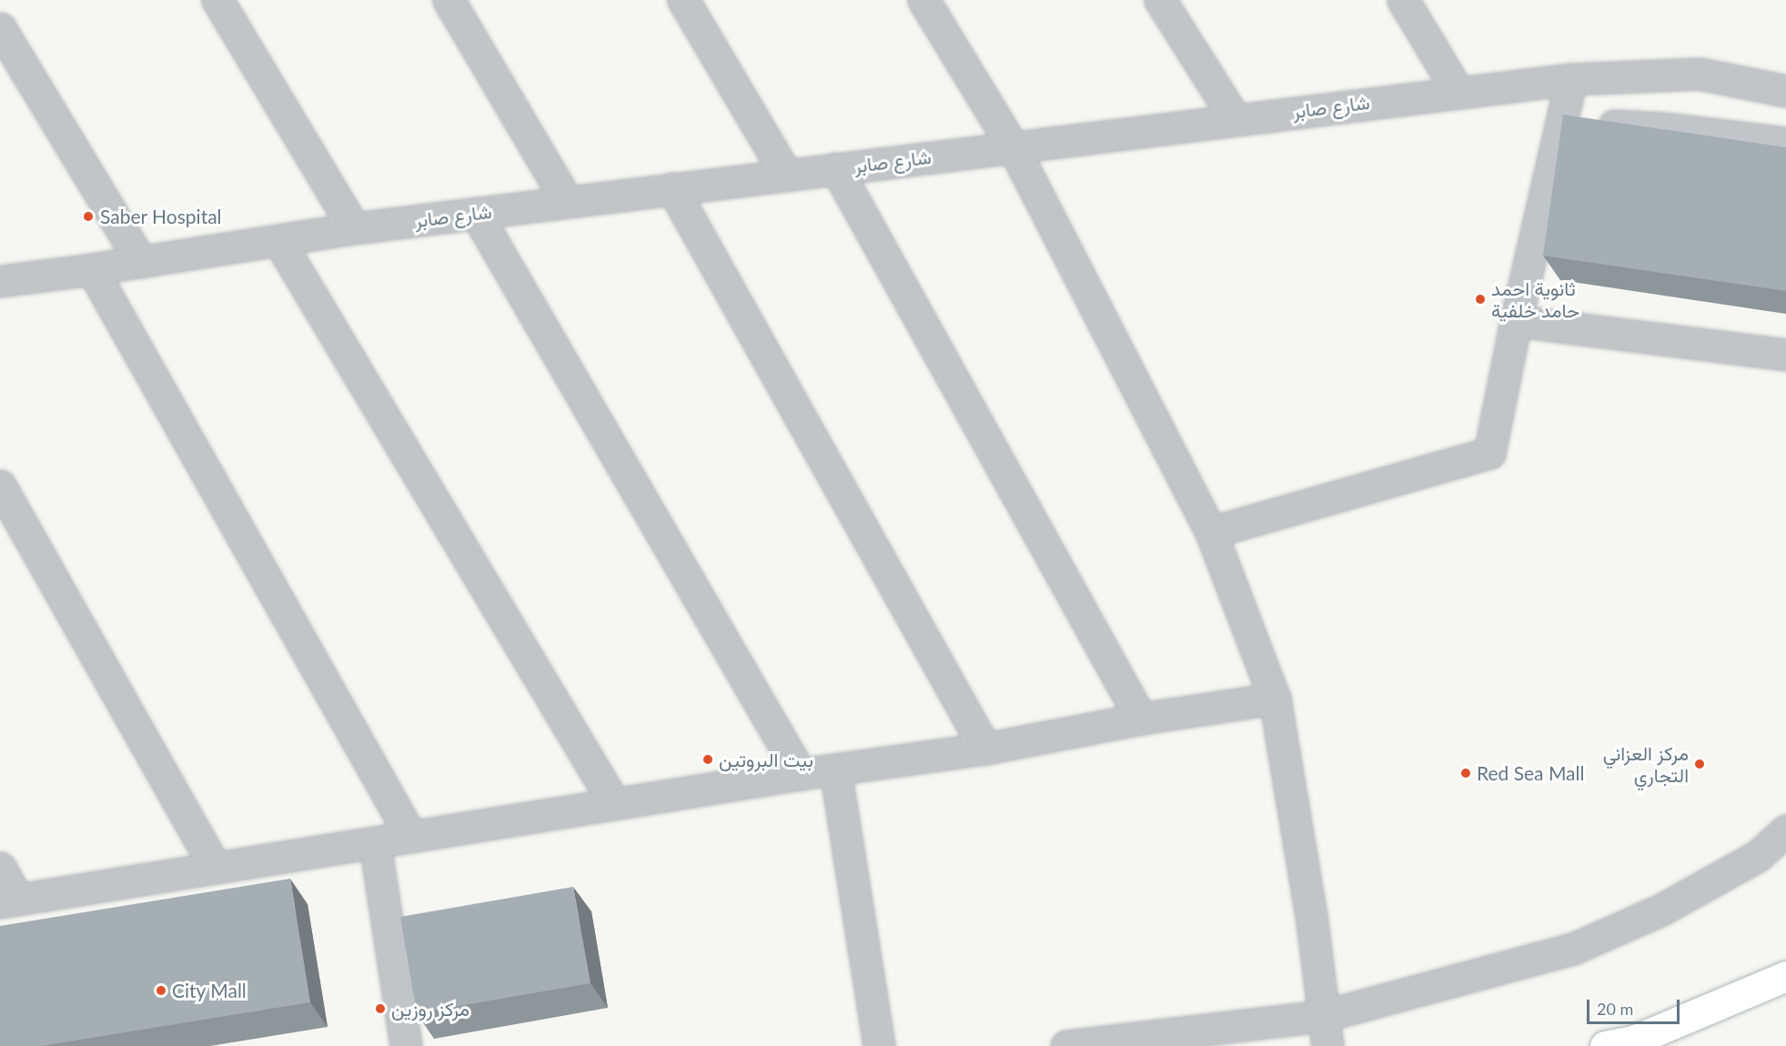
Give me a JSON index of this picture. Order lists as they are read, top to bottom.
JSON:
{
  "streets": {
    "street": ["شارع صابر"]
  },
  "places": [
    "Saber Hospital",
    "ثانوية احمد حامد خلفية",
    "بيت البروتين",
    "مركز العزاني التجاري",
    "Red Sea Mall",
    "City Mall",
    "مركز روزين"
  ],
  "scale_bar": "20 m"
}
